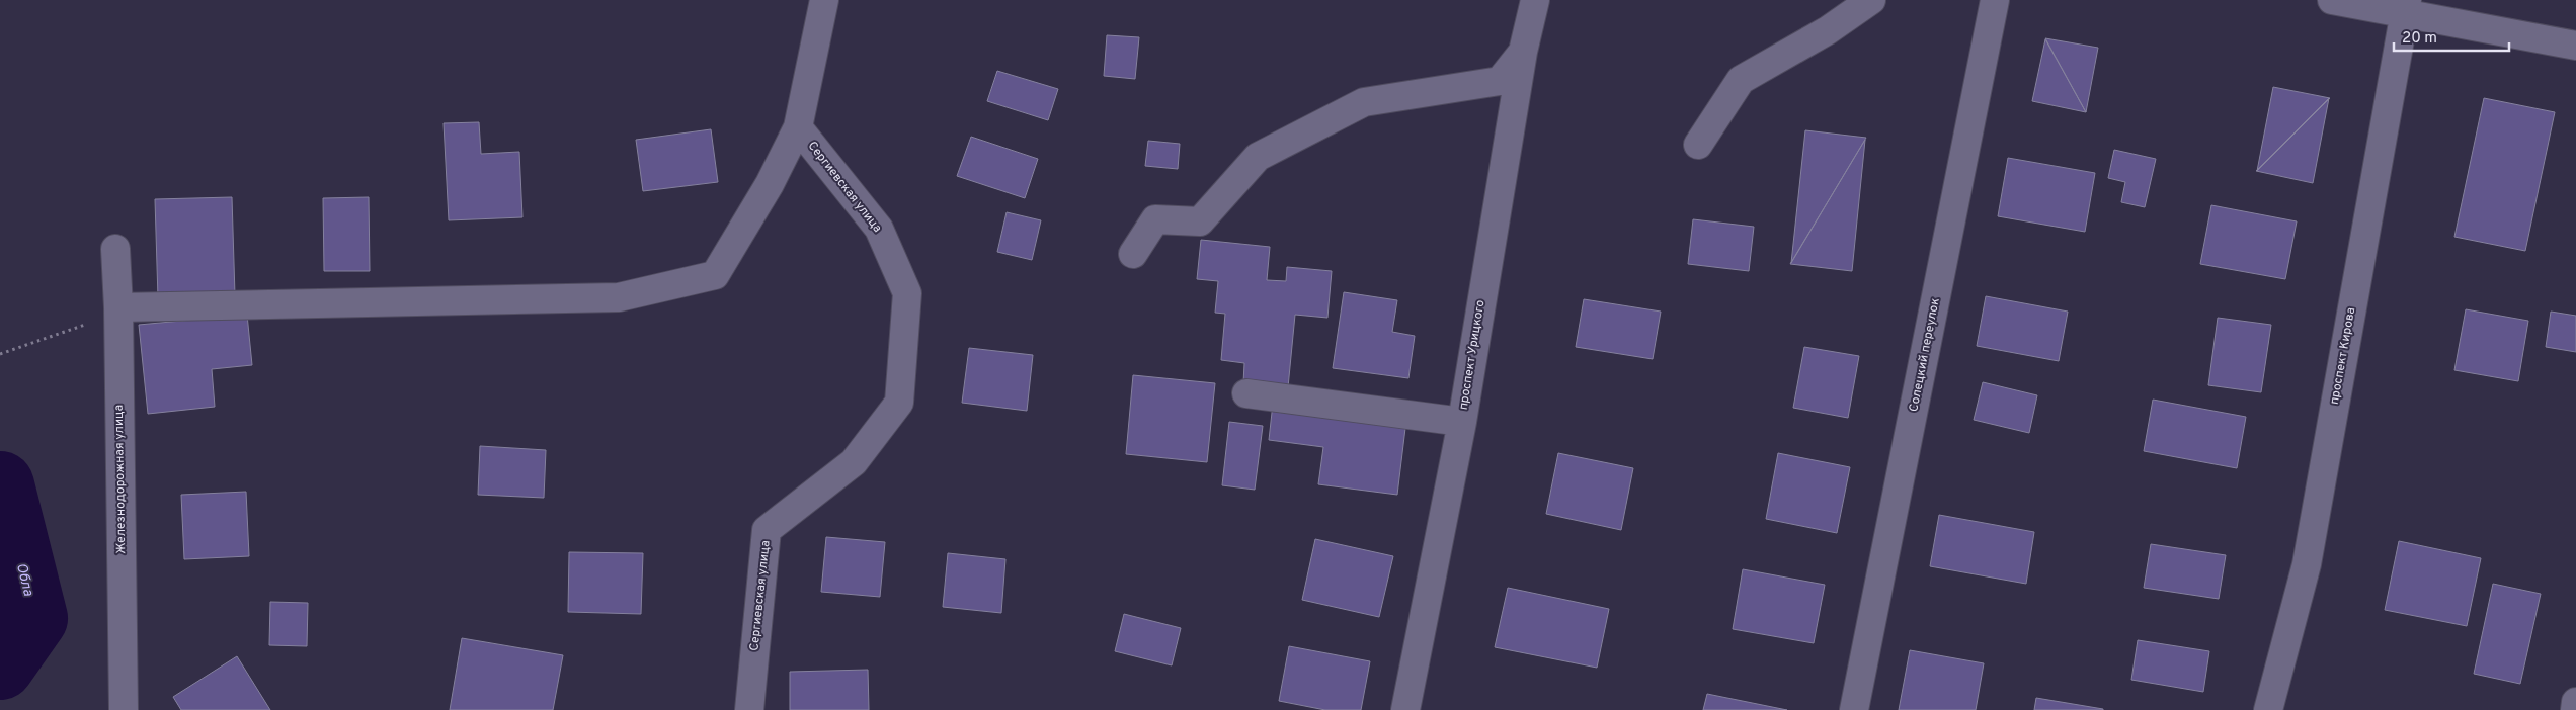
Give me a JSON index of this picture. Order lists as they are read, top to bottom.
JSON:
{
  "streets": {
    "street": [
      "Сергиевская улица",
      "проспект Урицкого",
      "Солецкий переулок",
      "проспект Кирова",
      "Железнодорожная улица"
    ]
  },
  "water": ["Обла"],
  "scale_bar": "20 m"
}
